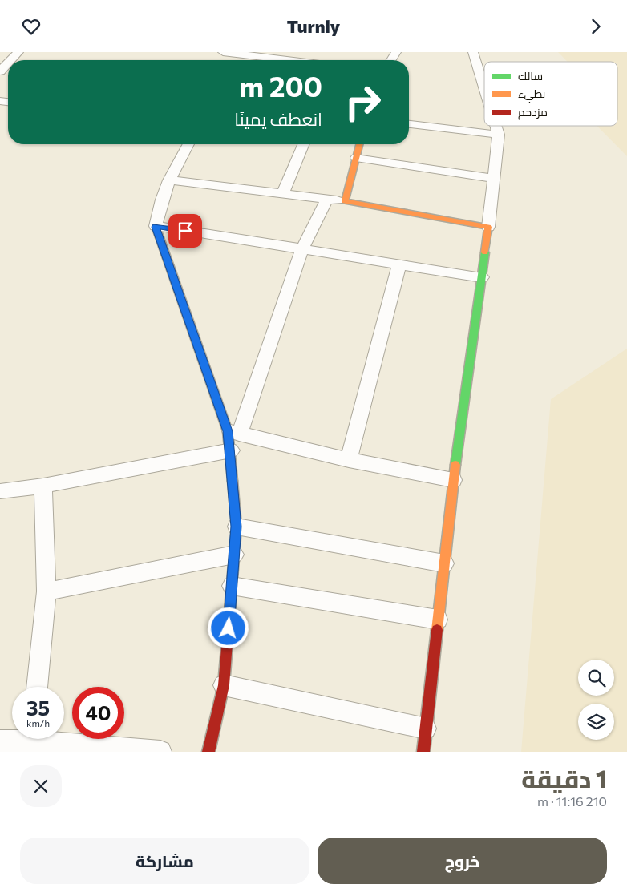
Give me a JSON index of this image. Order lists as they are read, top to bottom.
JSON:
{
  "legend": ["سالك", "بطيء", "مزدحم"],
  "page": {
    "header": "Turnly",
    "turn": ["200 m", "انعطف يمينًا"],
    "speed": "35 km/h",
    "limit": "40",
    "heading": ["1 دقيقة", "210 m · 11:16"],
    "buttons": ["خروج", "مشاركة"]
  }
}
